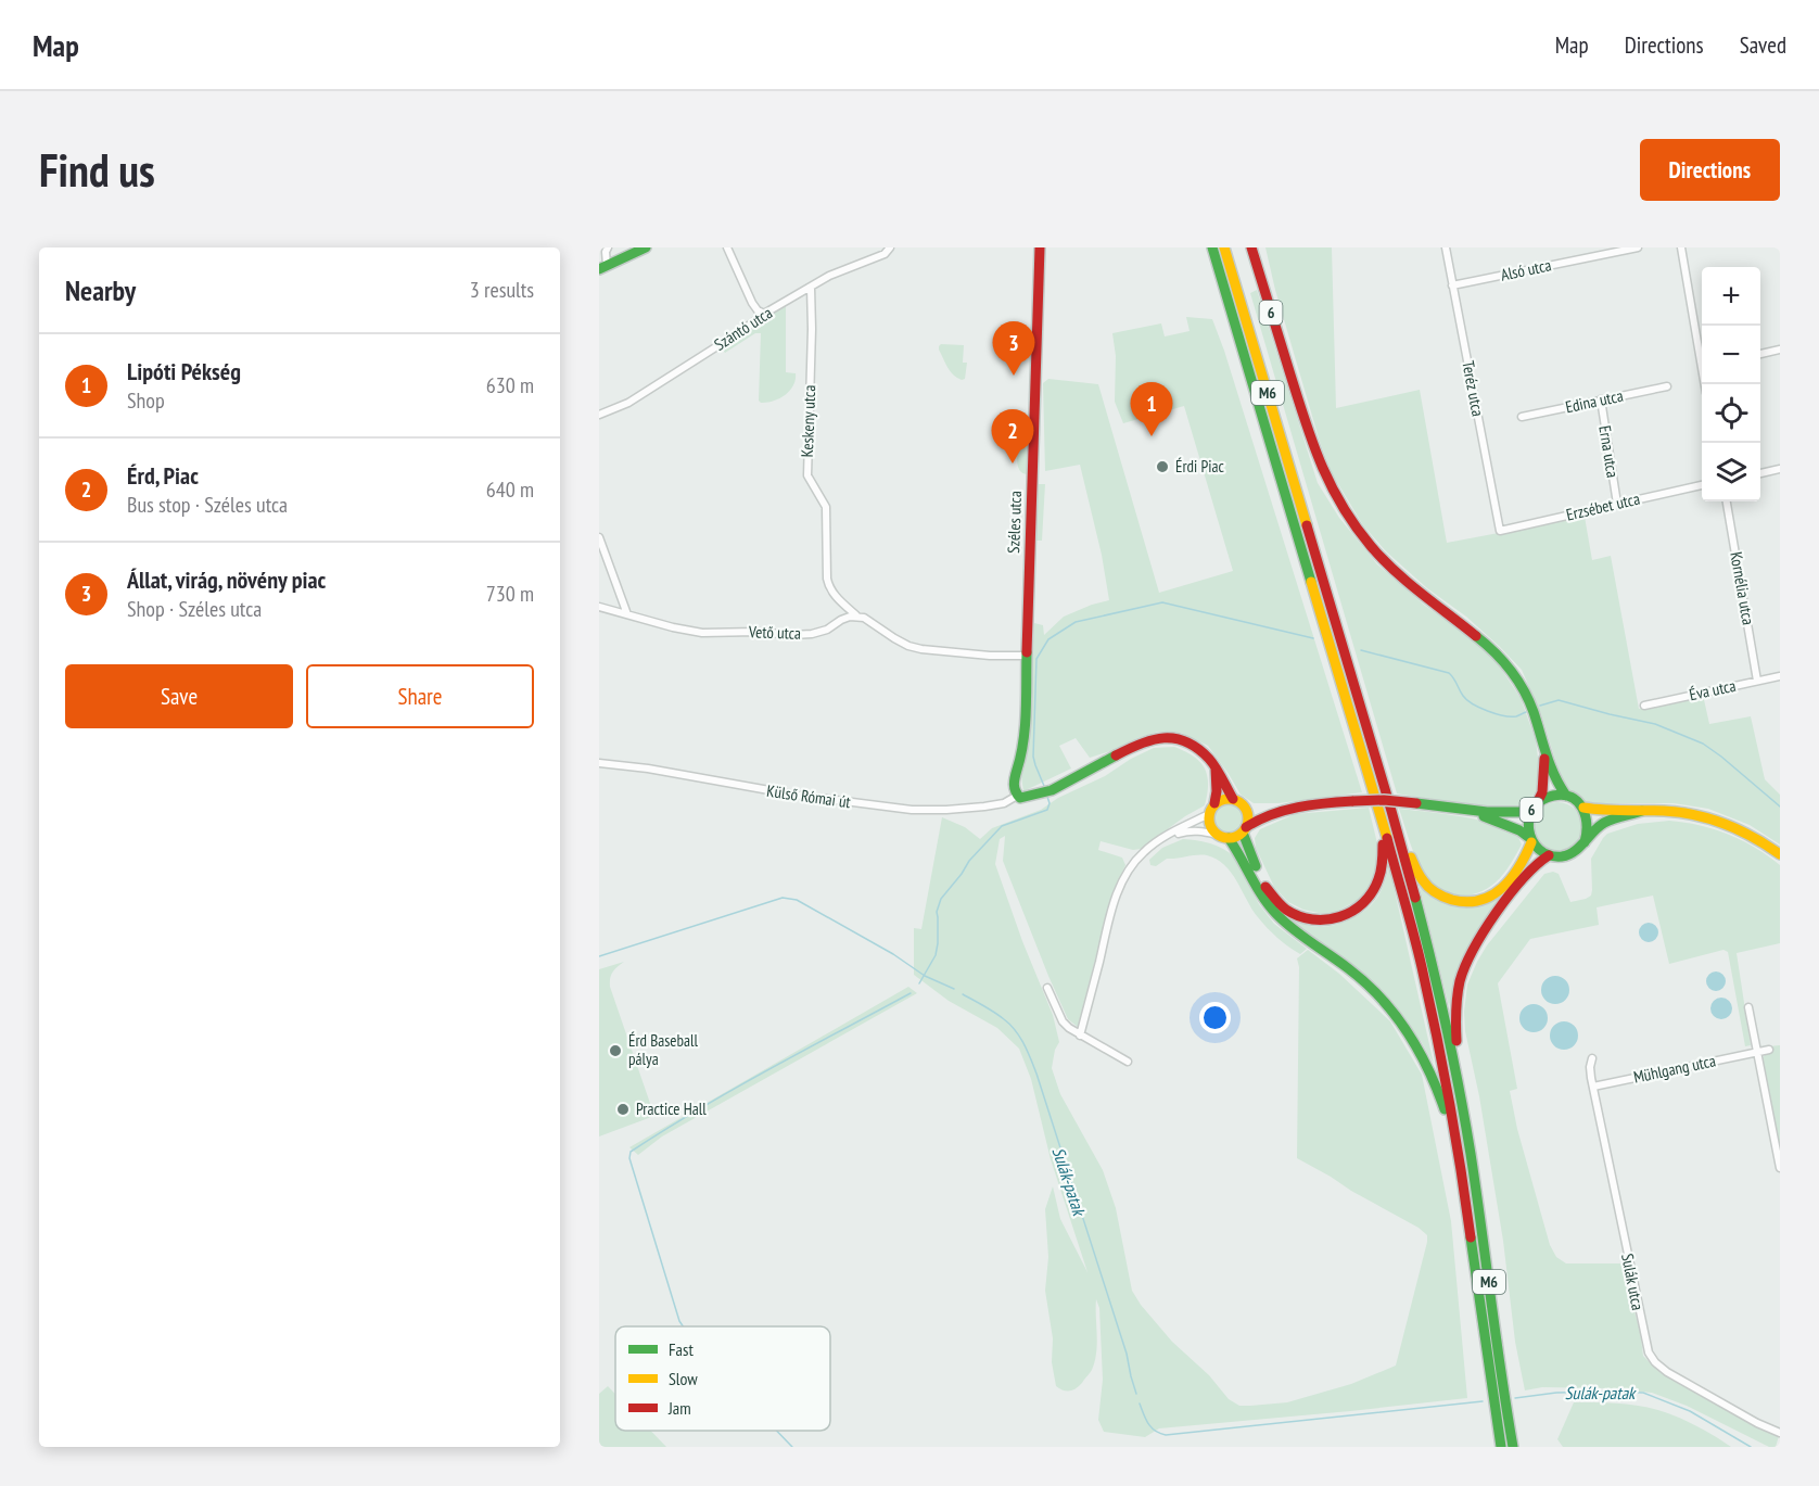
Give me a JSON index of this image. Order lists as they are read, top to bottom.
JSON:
{
  "streets": {
    "main road": ["6", "M6", "Széles utca"],
    "street": [
      "Alsó utca",
      "Szántó utca",
      "Teréz utca",
      "Edina utca",
      "Keskeny utca",
      "Erna utca",
      "Erzsébet utca",
      "Kornélia utca",
      "Vető utca",
      "Éva utca",
      "Külső Római út",
      "Mühlgang utca",
      "Sulák utca"
    ]
  },
  "crossings": [
    ["Alsó utca", "Teréz utca"],
    ["Szántó utca", "Keskeny utca"],
    ["Teréz utca", "Erzsébet utca"],
    ["Edina utca", "Erna utca"],
    ["Keskeny utca", "Vető utca"],
    ["Erna utca", "Erzsébet utca"],
    ["Széles utca", "Külső Római út"],
    ["Kornélia utca", "Éva utca"],
    ["Mühlgang utca", "Sulák utca"]
  ],
  "water": ["Sulák-patak"],
  "places": ["Érdi Piac", "Érd Baseball pálya", "Practice Hall"],
  "legend": ["Fast", "Slow", "Jam"],
  "page": {
    "header": "Map",
    "nav": ["Map", "Directions", "Saved"],
    "buttons": [
      "Directions",
      ["Save", "Share"]
    ],
    "title": "Find us",
    "heading": ["Nearby", "3 results"],
    "map_buttons": ["+", "−"],
    "pins": ["3", "1", "2"],
    "list": [
      {
        "mark": "1",
        "name": "Lipóti Pékség",
        "note": "Shop",
        "value": "630 m"
      },
      {
        "mark": "2",
        "name": "Érd, Piac",
        "note": "Bus stop · Széles utca",
        "value": "640 m"
      },
      {
        "mark": "3",
        "name": "Állat, virág, növény piac",
        "note": "Shop · Széles utca",
        "value": "730 m"
      }
    ]
  }
}
